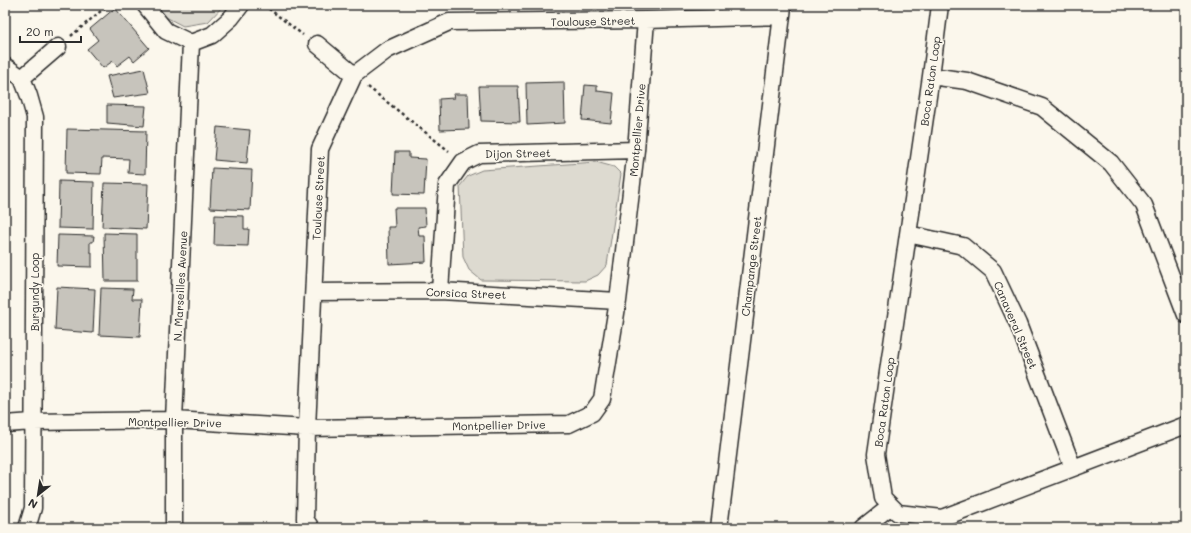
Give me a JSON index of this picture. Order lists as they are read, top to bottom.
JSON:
{
  "streets": {
    "street": [
      "Toulouse Street",
      "Boca Raton Loop",
      "Montpellier Drive",
      "Dijon Street",
      "Champange Street",
      "N. Marseilles Avenue",
      "Burgundy Loop",
      "Corsica Street",
      "Canaveral Street"
    ]
  },
  "crossings": [
    ["Toulouse Street", "Montpellier Drive"],
    ["Toulouse Street", "Champange Street"],
    ["Toulouse Street", "Corsica Street"],
    ["Boca Raton Loop", "Canaveral Street"],
    ["Montpellier Drive", "Dijon Street"],
    ["Montpellier Drive", "N. Marseilles Avenue"],
    ["Montpellier Drive", "Burgundy Loop"],
    ["Montpellier Drive", "Corsica Street"]
  ],
  "scale_bar": "20 m",
  "north": "bottom left"
}
